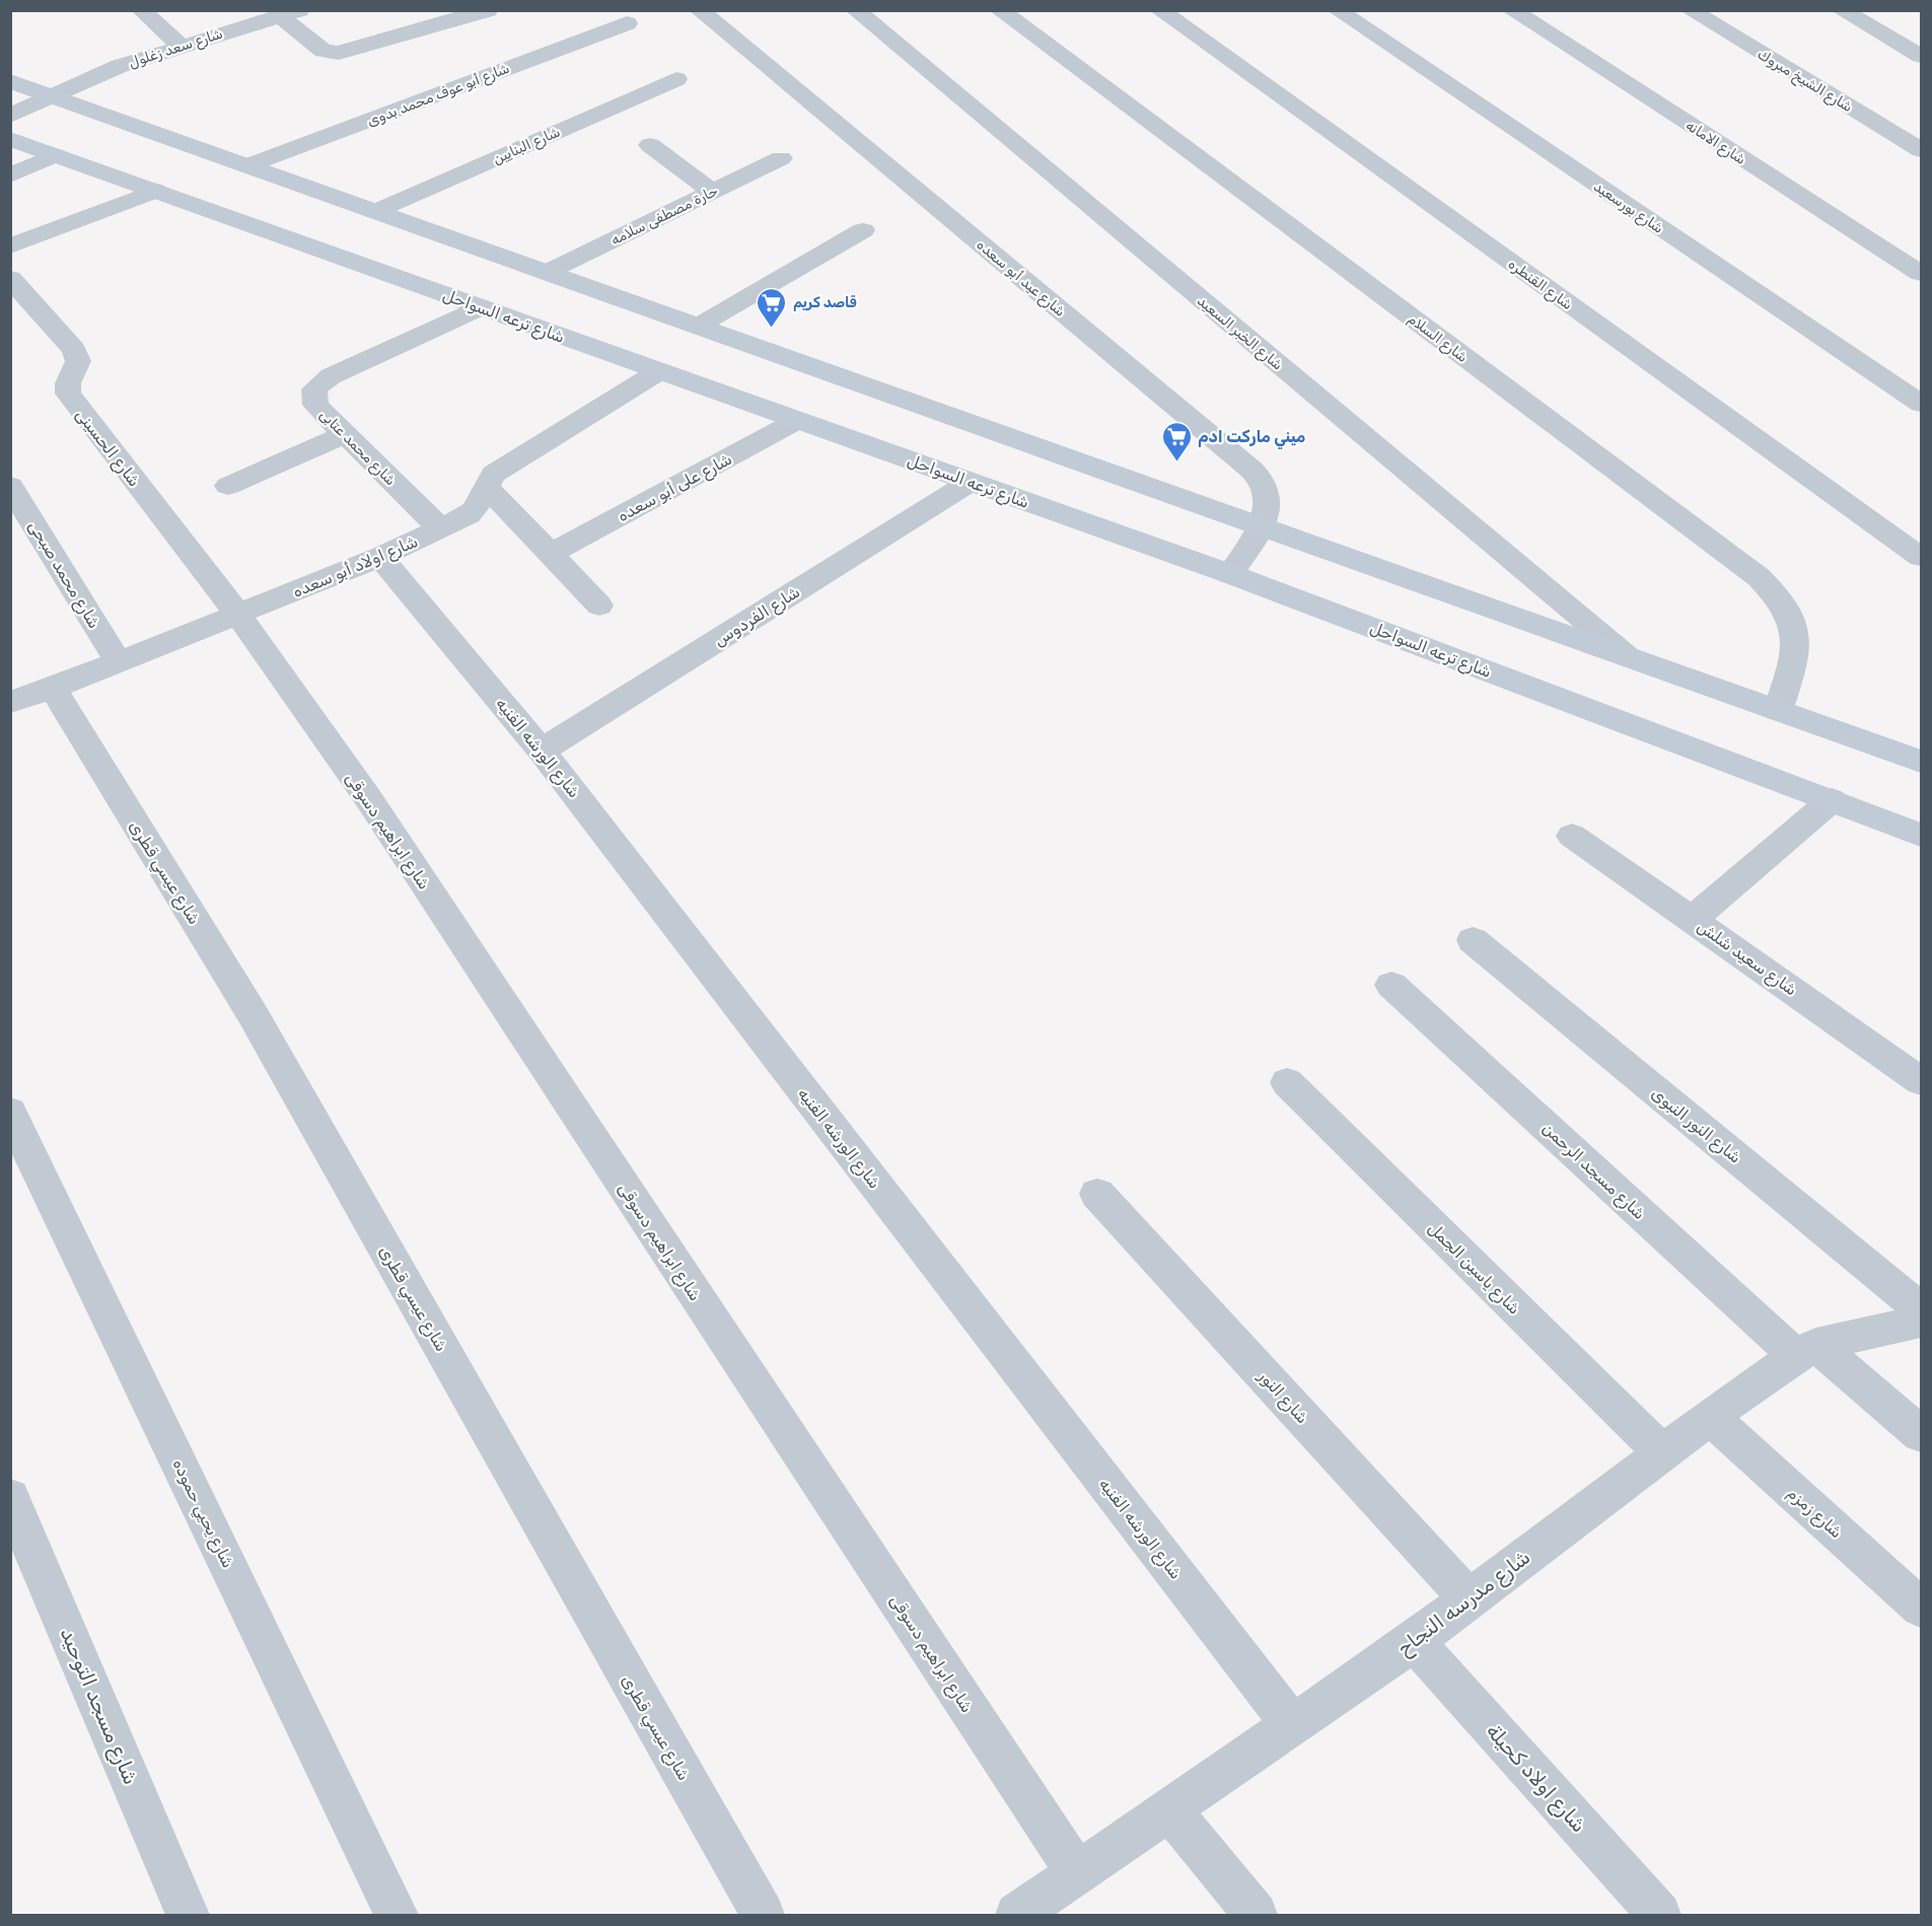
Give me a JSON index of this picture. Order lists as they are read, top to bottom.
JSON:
{
  "streets": {
    "main road": ["شارع ترعه السواحل"],
    "street": [
      "شارع سعد زغلول",
      "شارع الشيخ مبروك",
      "شارع أبو عوف محمد بدوى",
      "شارع الامانه",
      "شارع البنايين",
      "شارع بورسعيد",
      "حارة مصطفى سلامه",
      "شارع عيد أبو سعده",
      "شارع القنطره",
      "شارع الخبر السعيد",
      "شارع السلام",
      "شارع الحسينى",
      "شارع محمد عتابى",
      "شارع على أبو سعده",
      "شارع اولاد أبو سعده",
      "شارع محمد صبحى",
      "شارع الفردوس",
      "شارع الورشه الفنيه",
      "شارع ابراهيم دسوقى",
      "شارع عيسي قطرى",
      "شارع سعيد شلش",
      "شارع النور النبوى",
      "شارع مسجد الرحمن",
      "شارع ياسين الجمل",
      "شارع النور",
      "شارع زمزم",
      "شارع يحيي حموده",
      "شارع مدرسه النجاح",
      "شارع مسجد التوحيد",
      "شارع اولاد كحيلة"
    ]
  },
  "crossings": [
    ["شارع عيد أبو سعده", "شارع ترعه السواحل"],
    ["شارع ترعه السواحل", "شارع محمد عتابى"],
    ["شارع ترعه السواحل", "شارع على أبو سعده"],
    ["شارع ترعه السواحل", "شارع اولاد أبو سعده"],
    ["شارع ترعه السواحل", "شارع الفردوس"],
    ["شارع الحسينى", "شارع اولاد أبو سعده"],
    ["شارع الحسينى", "شارع ابراهيم دسوقى"],
    ["شارع محمد عتابى", "شارع اولاد أبو سعده"],
    ["شارع اولاد أبو سعده", "شارع محمد صبحى"],
    ["شارع اولاد أبو سعده", "شارع الورشه الفنيه"],
    ["شارع اولاد أبو سعده", "شارع ابراهيم دسوقى"],
    ["شارع اولاد أبو سعده", "شارع عيسي قطرى"],
    ["شارع الفردوس", "شارع الورشه الفنيه"],
    ["شارع الورشه الفنيه", "شارع مدرسه النجاح"],
    ["شارع ابراهيم دسوقى", "شارع مدرسه النجاح"],
    ["شارع مسجد الرحمن", "شارع مدرسه النجاح"],
    ["شارع ياسين الجمل", "شارع مدرسه النجاح"],
    ["شارع النور", "شارع مدرسه النجاح"],
    ["شارع زمزم", "شارع مدرسه النجاح"],
    ["شارع مدرسه النجاح", "شارع اولاد كحيلة"]
  ],
  "places": {
    "supermarket": ["قاصد كريم", "ميني ماركت ادم"]
  }
}
